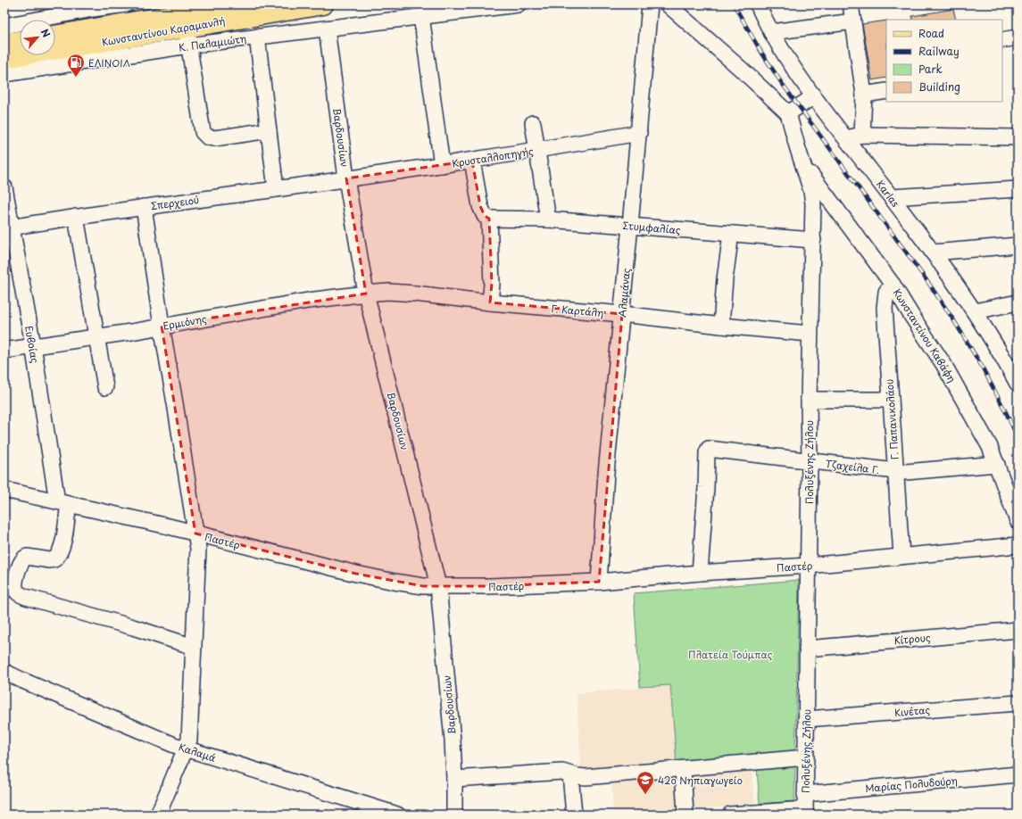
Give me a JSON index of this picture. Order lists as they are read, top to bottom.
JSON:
{
  "streets": {
    "main road": ["Κωνσταντίνου Καραμανλή"],
    "street": [
      "Κ. Παλαμιώτη",
      "Βαρδουσίων",
      "Κρυσταλλοπηγής",
      "Karlas",
      "Σπερχειού",
      "Στυμφαλίας",
      "Αλαμάνας",
      "Γ. Καρτάλη",
      "Ερμιόνης",
      "Κωνσταντίνου Καβάφη",
      "Ευβοίας",
      "Γ. Παπανικολάου",
      "Πολυξένης Ζήλου",
      "Τζαχείλα Γ.",
      "Παστέρ",
      "Κίτρους",
      "Κινέτας",
      "Καλαμά",
      "Μαρίας Πολυδούρη"
    ]
  },
  "crossings": [
    ["Κωνσταντίνου Καραμανλή", "Κ. Παλαμιώτη"],
    ["Κ. Παλαμιώτη", "Βαρδουσίων"],
    ["Βαρδουσίων", "Κρυσταλλοπηγής"],
    ["Βαρδουσίων", "Σπερχειού"],
    ["Βαρδουσίων", "Γ. Καρτάλη"],
    ["Βαρδουσίων", "Ερμιόνης"],
    ["Βαρδουσίων", "Παστέρ"],
    ["Κρυσταλλοπηγής", "Σπερχειού"],
    ["Κρυσταλλοπηγής", "Αλαμάνας"],
    ["Σπερχειού", "Ευβοίας"],
    ["Στυμφαλίας", "Αλαμάνας"],
    ["Στυμφαλίας", "Πολυξένης Ζήλου"],
    ["Αλαμάνας", "Γ. Καρτάλη"],
    ["Αλαμάνας", "Παστέρ"],
    ["Γ. Καρτάλη", "Ερμιόνης"],
    ["Γ. Καρτάλη", "Πολυξένης Ζήλου"],
    ["Ερμιόνης", "Ευβοίας"],
    ["Κωνσταντίνου Καβάφη", "Γ. Παπανικολάου"],
    ["Κωνσταντίνου Καβάφη", "Πολυξένης Ζήλου"],
    ["Κωνσταντίνου Καβάφη", "Τζαχείλα Γ."],
    ["Ευβοίας", "Παστέρ"],
    ["Γ. Παπανικολάου", "Τζαχείλα Γ."],
    ["Γ. Παπανικολάου", "Παστέρ"],
    ["Πολυξένης Ζήλου", "Τζαχείλα Γ."],
    ["Πολυξένης Ζήλου", "Παστέρ"],
    ["Πολυξένης Ζήλου", "Κίτρους"],
    ["Πολυξένης Ζήλου", "Κινέτας"],
    ["Πολυξένης Ζήλου", "Μαρίας Πολυδούρη"],
    ["Τζαχείλα Γ.", "Παστέρ"]
  ],
  "parks": ["Πλατεία Τούμπας"],
  "places": {
    "fuel station": ["ΕΛΙΝΟΙΛ"],
    "school or university": ["42ο Νηπιαγωγείο"]
  },
  "legend": [
    "Road",
    "Railway",
    "Park",
    "Building"
  ],
  "north": "top right"
}
